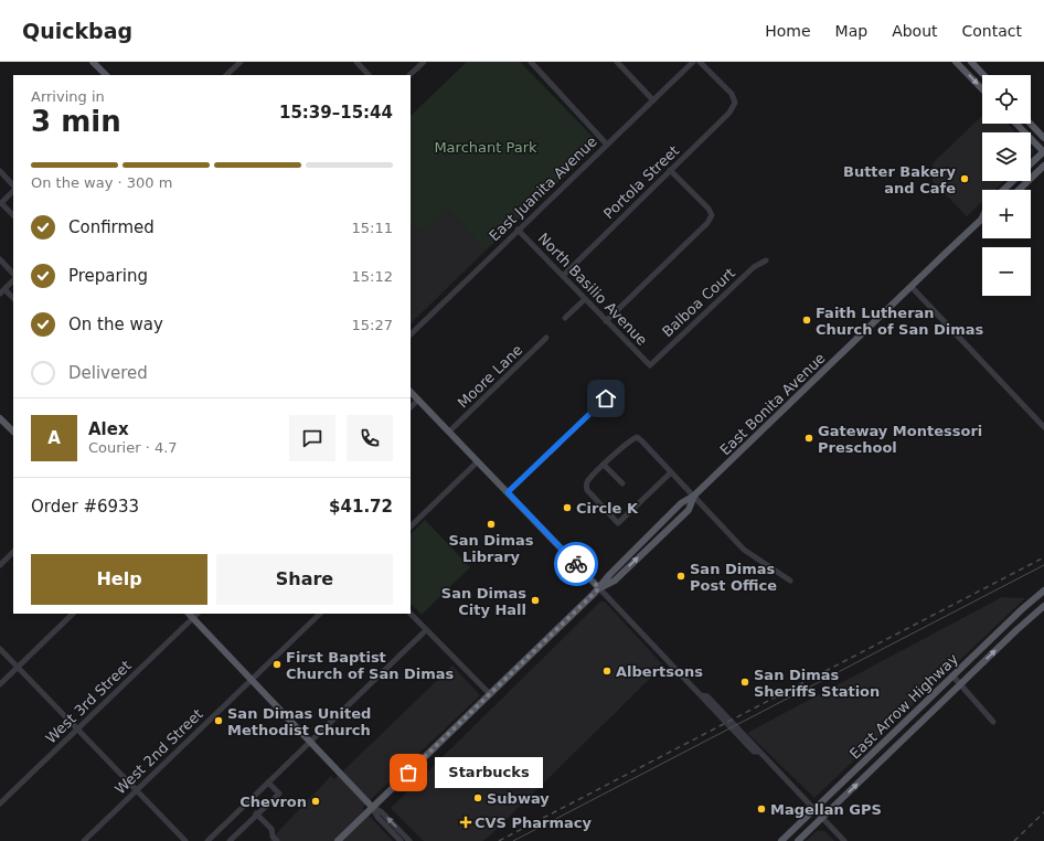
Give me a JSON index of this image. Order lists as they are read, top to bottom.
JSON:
{
  "streets": {
    "main road": ["East Bonita Avenue", "East Arrow Highway"],
    "street": [
      "Portola Street",
      "East Juanita Avenue",
      "North Basilio Avenue",
      "Balboa Court",
      "Moore Lane",
      "West 3rd Street",
      "West 2nd Street"
    ]
  },
  "crossings": [
    ["Portola Street", "North Basilio Avenue"],
    ["East Juanita Avenue", "North Basilio Avenue"],
    ["North Basilio Avenue", "Balboa Court"]
  ],
  "parks": ["Marchant Park"],
  "places": {
    "other": [
      "Butter Bakery and Cafe",
      "Faith Lutheran Church of San Dimas",
      "Gateway Montessori Preschool",
      "Circle K",
      "San Dimas Library",
      "San Dimas Post Office",
      "San Dimas City Hall",
      "First Baptist Church of San Dimas",
      "Albertsons",
      "San Dimas Sheriffs Station",
      "San Dimas United Methodist Church",
      "Starbucks",
      "Subway",
      "Chevron",
      "Magellan GPS"
    ],
    "health": ["CVS Pharmacy"]
  },
  "page": {
    "header": "Quickbag",
    "nav": [
      "Home",
      "Map",
      "About",
      "Contact"
    ],
    "map_buttons": ["+", "−"],
    "heading": ["3 min", "Arriving in", "15:39–15:44"],
    "panel": [
      "Alex",
      "Courier · 4.7",
      "Order #6933",
      "$41.72"
    ],
    "bar": "On the way · 300 m",
    "list": [
      ["Confirmed", "15:11"],
      ["Preparing", "15:12"],
      ["On the way", "15:27"],
      "Delivered"
    ],
    "round": "A",
    "buttons": ["Help", "Share"],
    "bubble": "Starbucks"
  }
}
